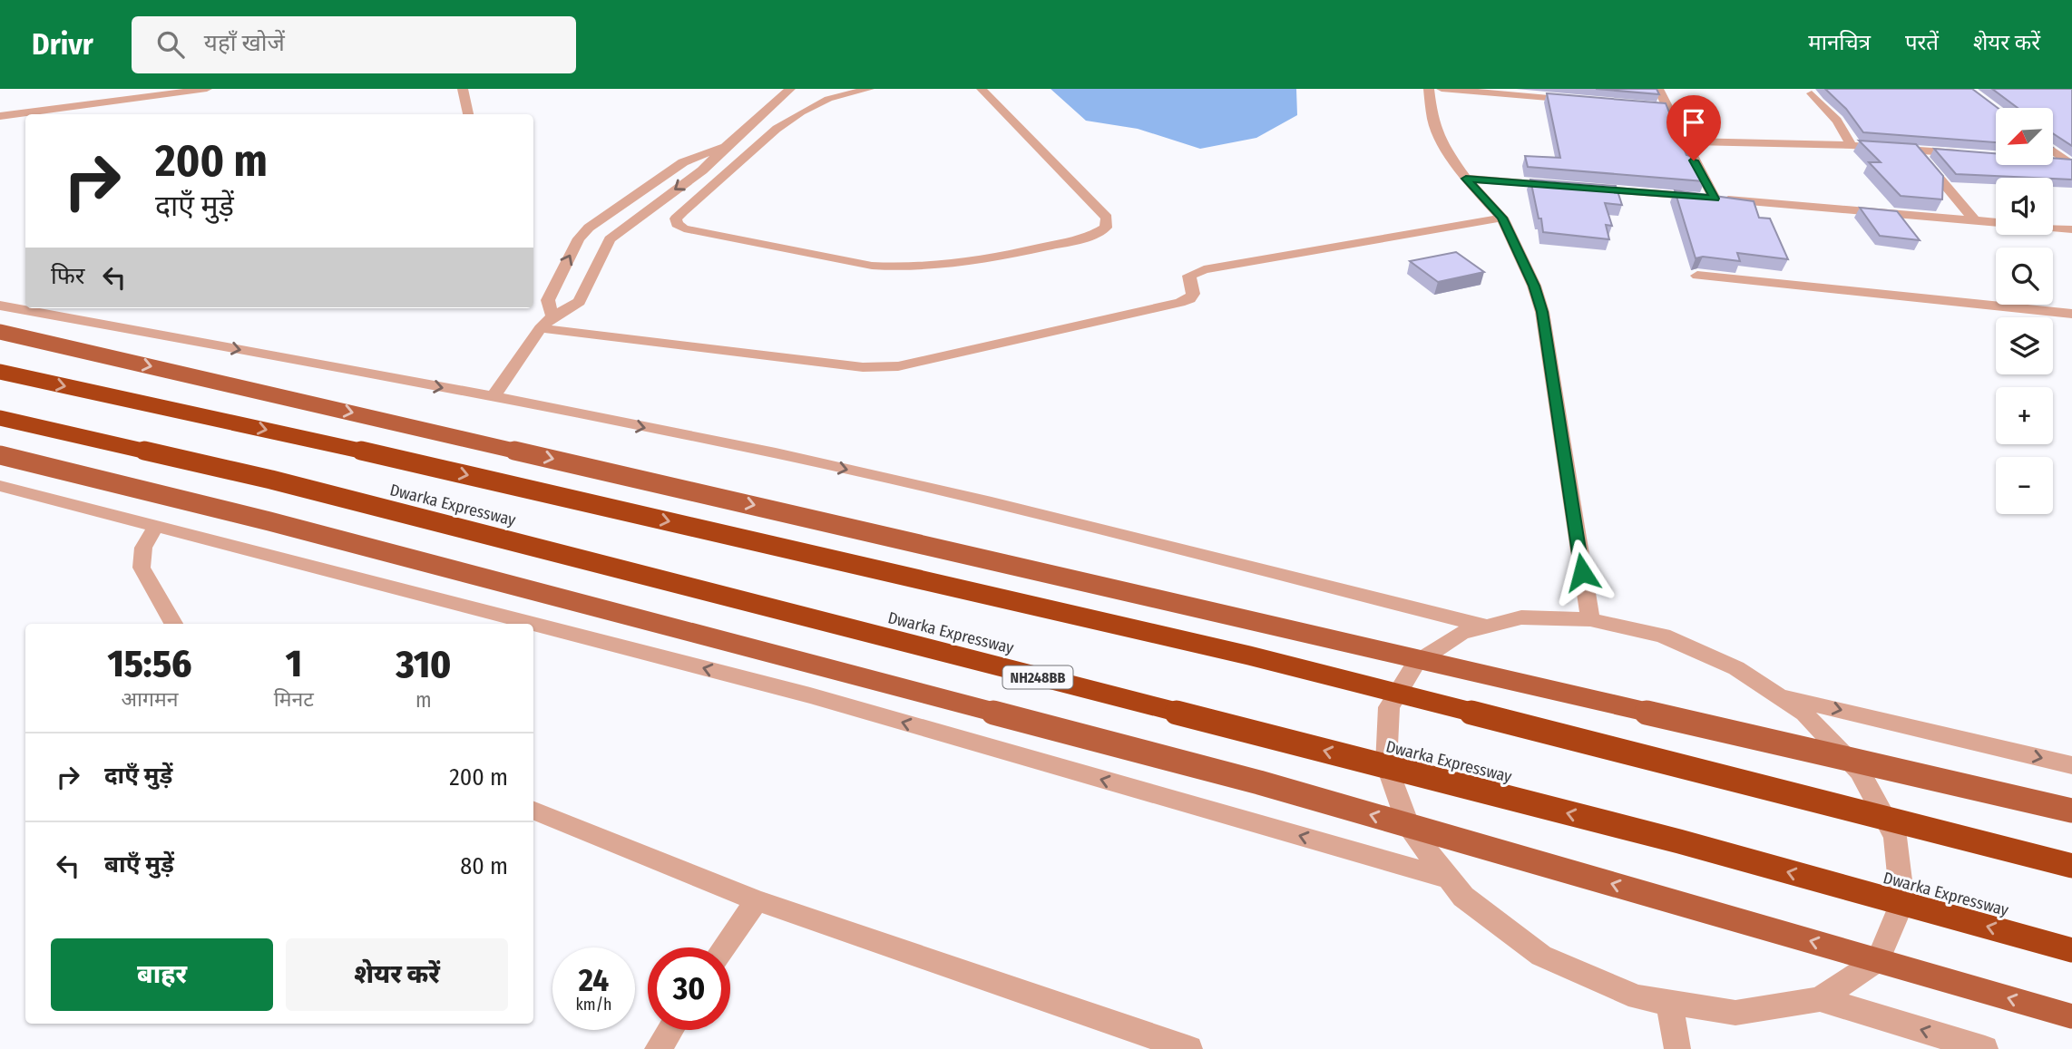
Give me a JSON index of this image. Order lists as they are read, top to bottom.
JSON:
{
  "streets": {
    "highway": ["Dwarka Expressway", "NH248BB"]
  },
  "north": "bottom left",
  "page": {
    "header": "Drivr",
    "search": "यहाँ खोजें",
    "nav": ["मानचित्र", "परतें", "शेयर करें"],
    "map_buttons": ["+", "−"],
    "turn": ["200 m", "दाएँ मुड़ें"],
    "then": "फिर",
    "eta": [
      "15:56",
      "आगमन",
      "1",
      "मिनट",
      "310",
      "m"
    ],
    "list": [
      {
        "name": "दाएँ मुड़ें",
        "value": "200 m"
      },
      {
        "name": "बाएँ मुड़ें",
        "value": "80 m"
      }
    ],
    "buttons": ["बाहर", "शेयर करें"],
    "speed": "24 km/h",
    "limit": "30"
  }
}
